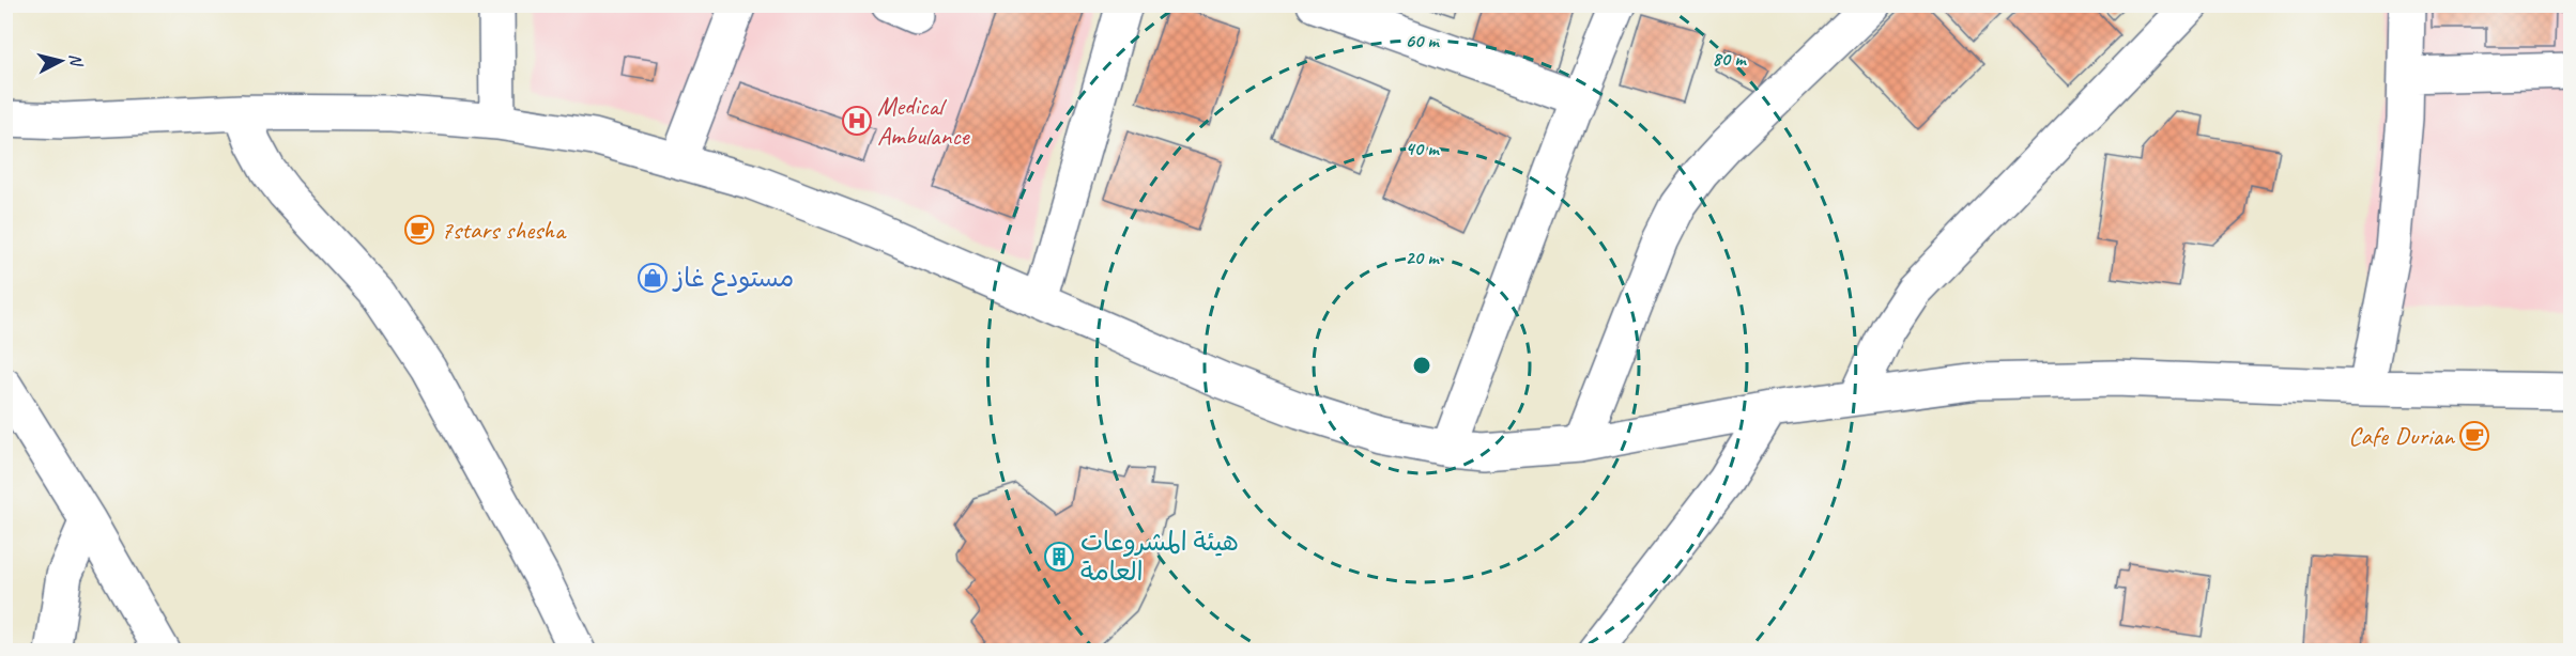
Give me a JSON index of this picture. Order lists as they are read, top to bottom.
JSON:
{
  "places": {
    "hospital": ["Medical Ambulance"],
    "cafe": ["7stars shesha", "Cafe Durian"],
    "shop": ["مستودع غاز"],
    "building": ["هيئة المشروعات العامة"]
  },
  "north": "right",
  "rings": [
    "60 m",
    "80 m",
    "40 m",
    "20 m"
  ]
}
